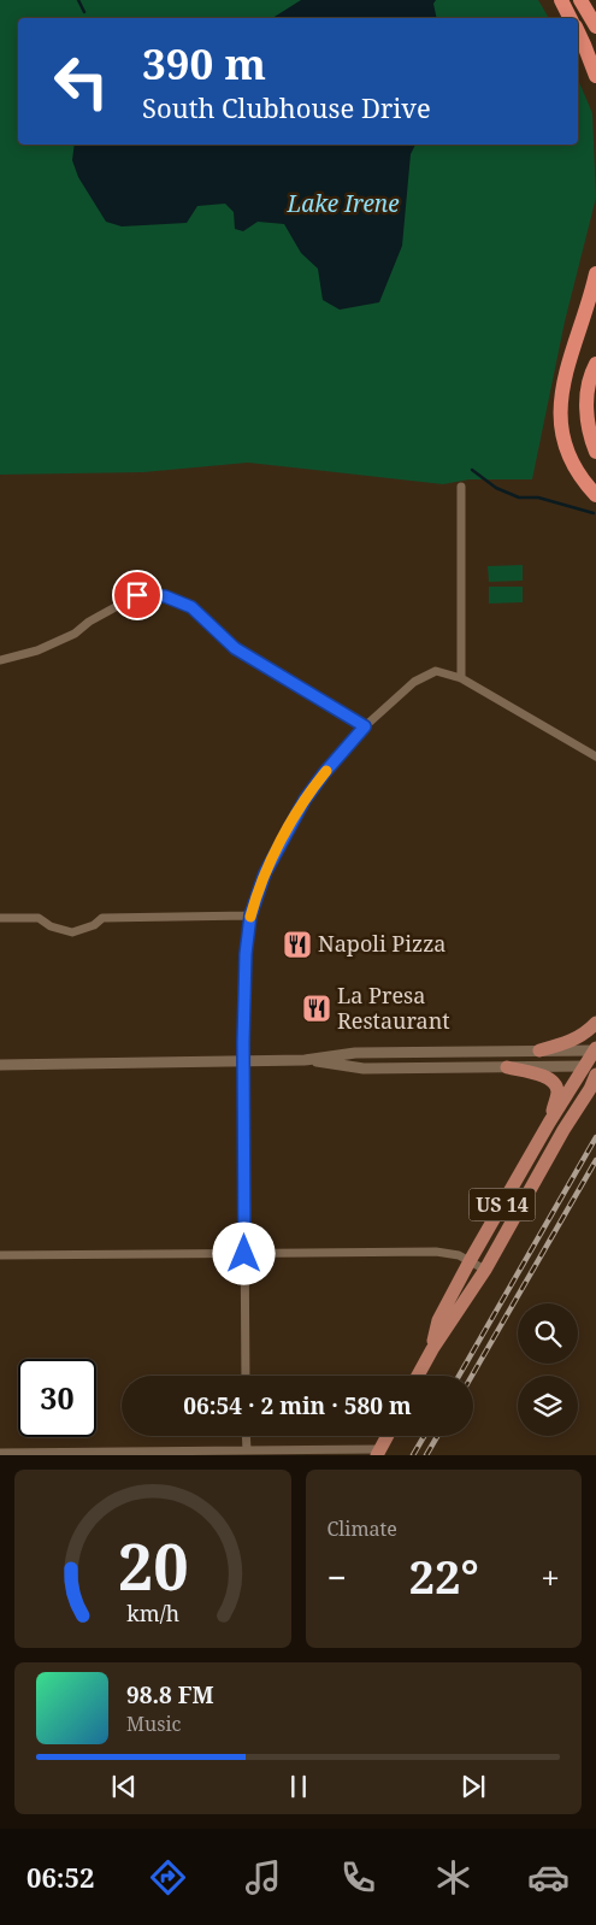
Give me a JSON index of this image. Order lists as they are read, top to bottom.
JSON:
{
  "streets": {
    "main road": ["US 14"]
  },
  "water": ["Lake Irene"],
  "places": {
    "restaurant": ["Napoli Pizza", "La Presa Restaurant"]
  },
  "page": {
    "turn": ["390 m", "South Clubhouse Drive"],
    "limit": "30",
    "trip": "06:54 · 2 min · 580 m",
    "tile": "Climate",
    "heat": ["−", "22°", "+"],
    "song": ["98.8 FM", "Music"],
    "tabs": "06:52",
    "gauge": ["20", "km/h"]
  }
}
